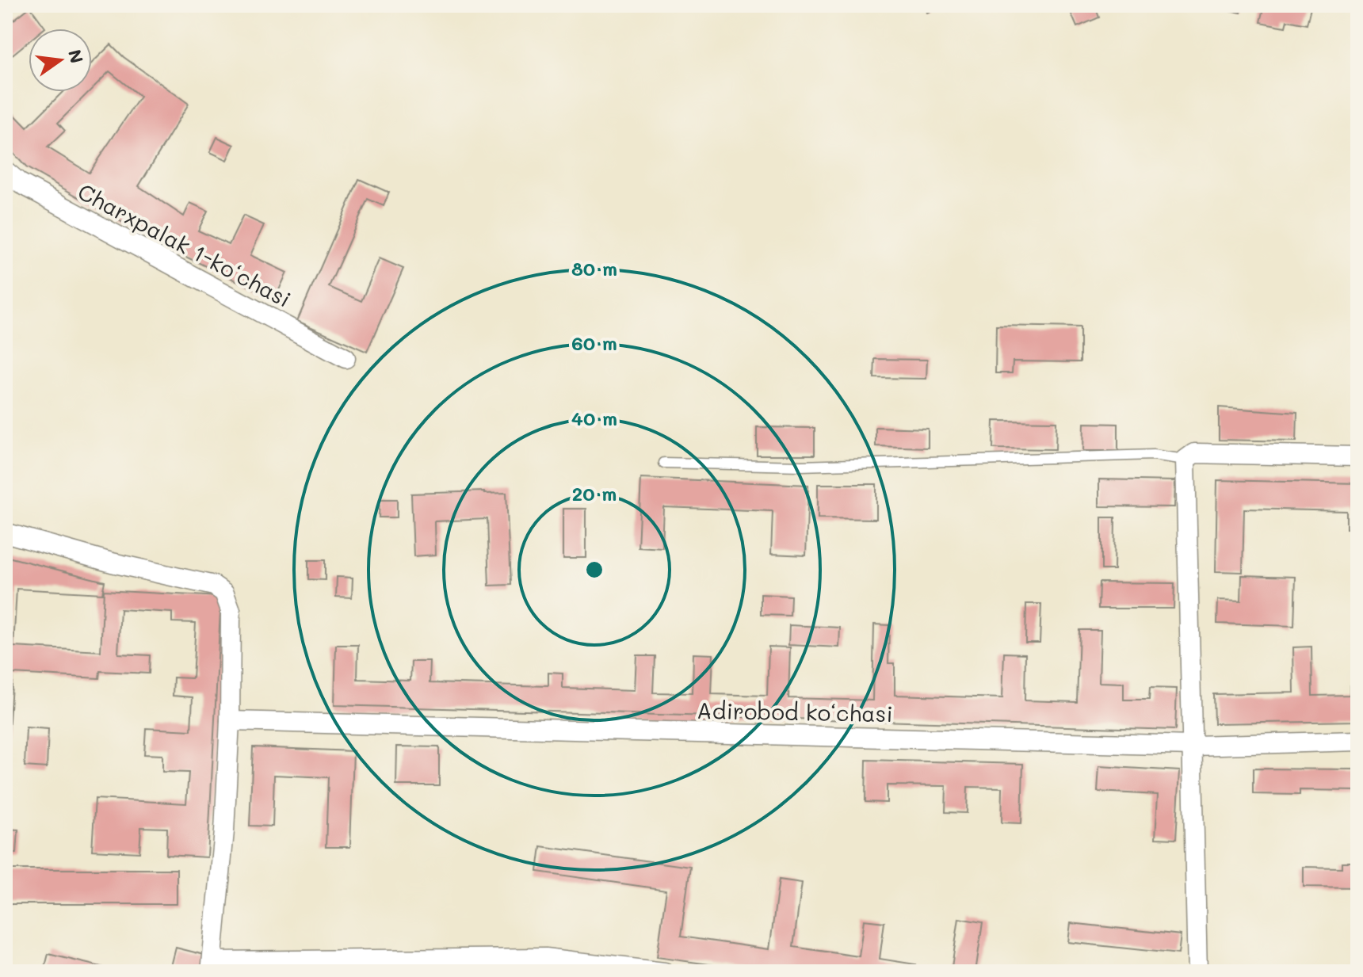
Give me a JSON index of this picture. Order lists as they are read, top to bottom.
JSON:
{
  "streets": {
    "street": ["Charxpalak 1-koʻchasi", "Adirobod koʻchasi"]
  },
  "north": "right",
  "rings": [
    "80 m",
    "60 m",
    "40 m",
    "20 m"
  ]
}
